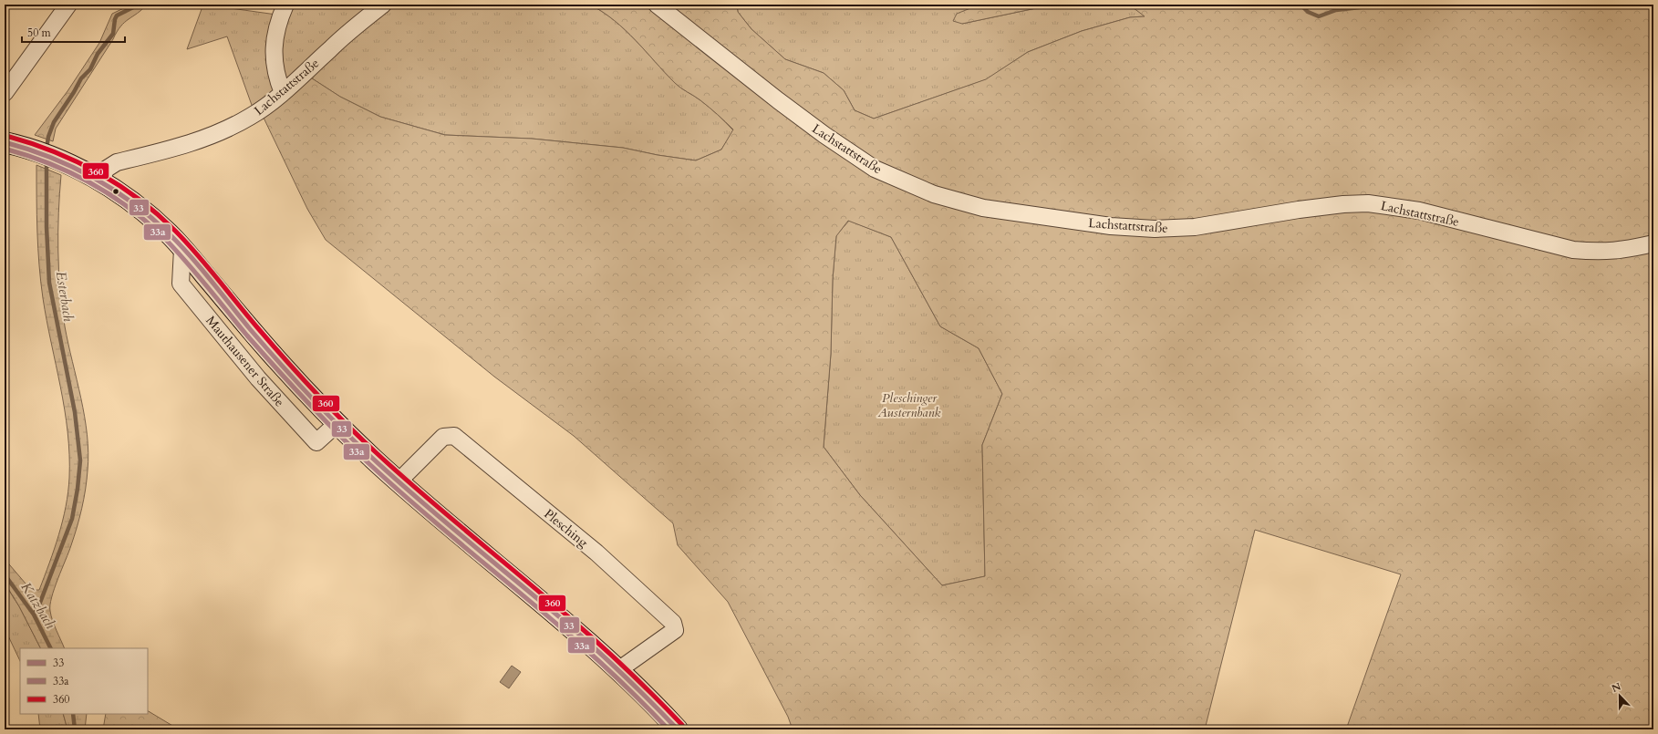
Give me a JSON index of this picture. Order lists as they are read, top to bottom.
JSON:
{
  "streets": {
    "main road": ["Mauthausener Straße"],
    "street": ["Lachstattstraße", "Plesching"]
  },
  "crossings": [
    ["Lachstattstraße", "Mauthausener Straße"],
    ["Mauthausener Straße", "Plesching"]
  ],
  "water": ["Esterbach", "Katzbach"],
  "parks": ["Pleschinger Austernbank"],
  "lines": ["transit line 360", "transit line 33", "transit line 33a"],
  "legend": ["33", "33a", "360"],
  "scale_bar": "50 m",
  "north": "top"
}
